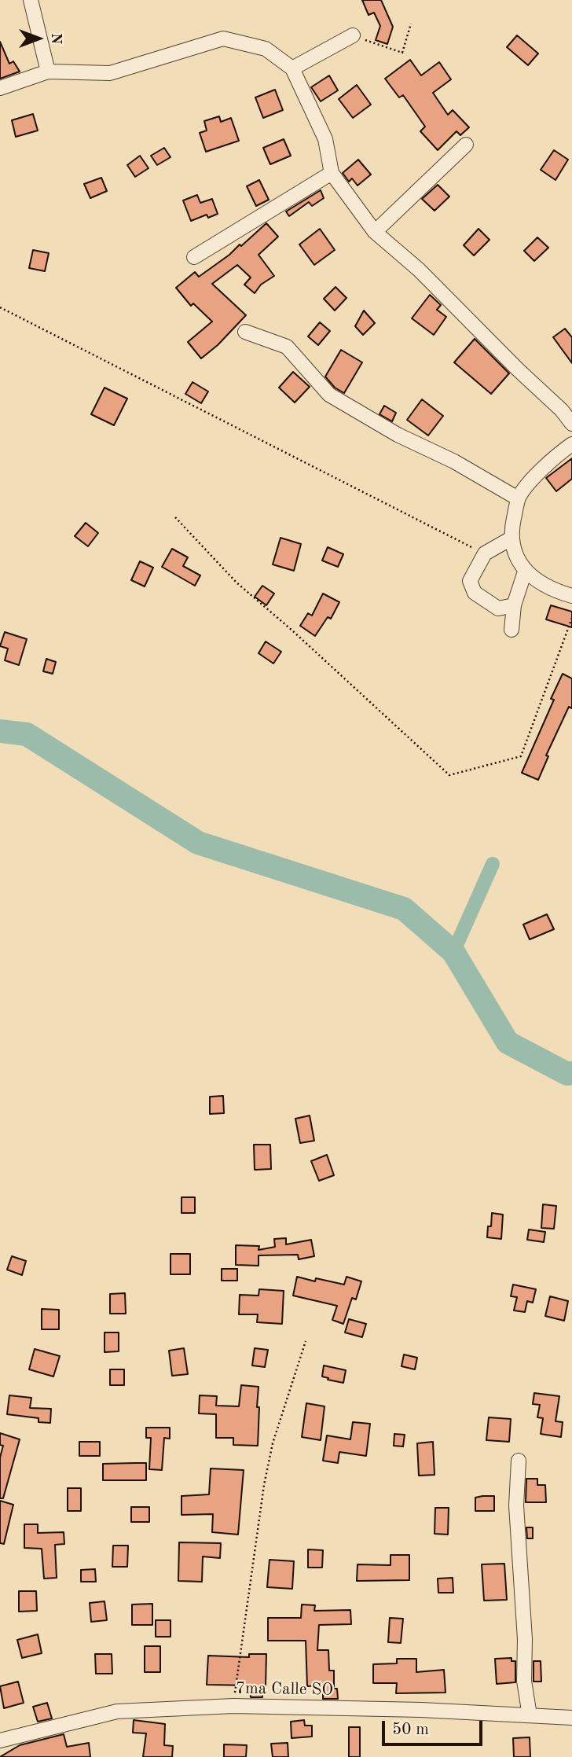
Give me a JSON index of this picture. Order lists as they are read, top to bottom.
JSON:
{
  "streets": {
    "street": ["7ma Calle SO"]
  },
  "scale_bar": "50 m",
  "north": "right"
}
